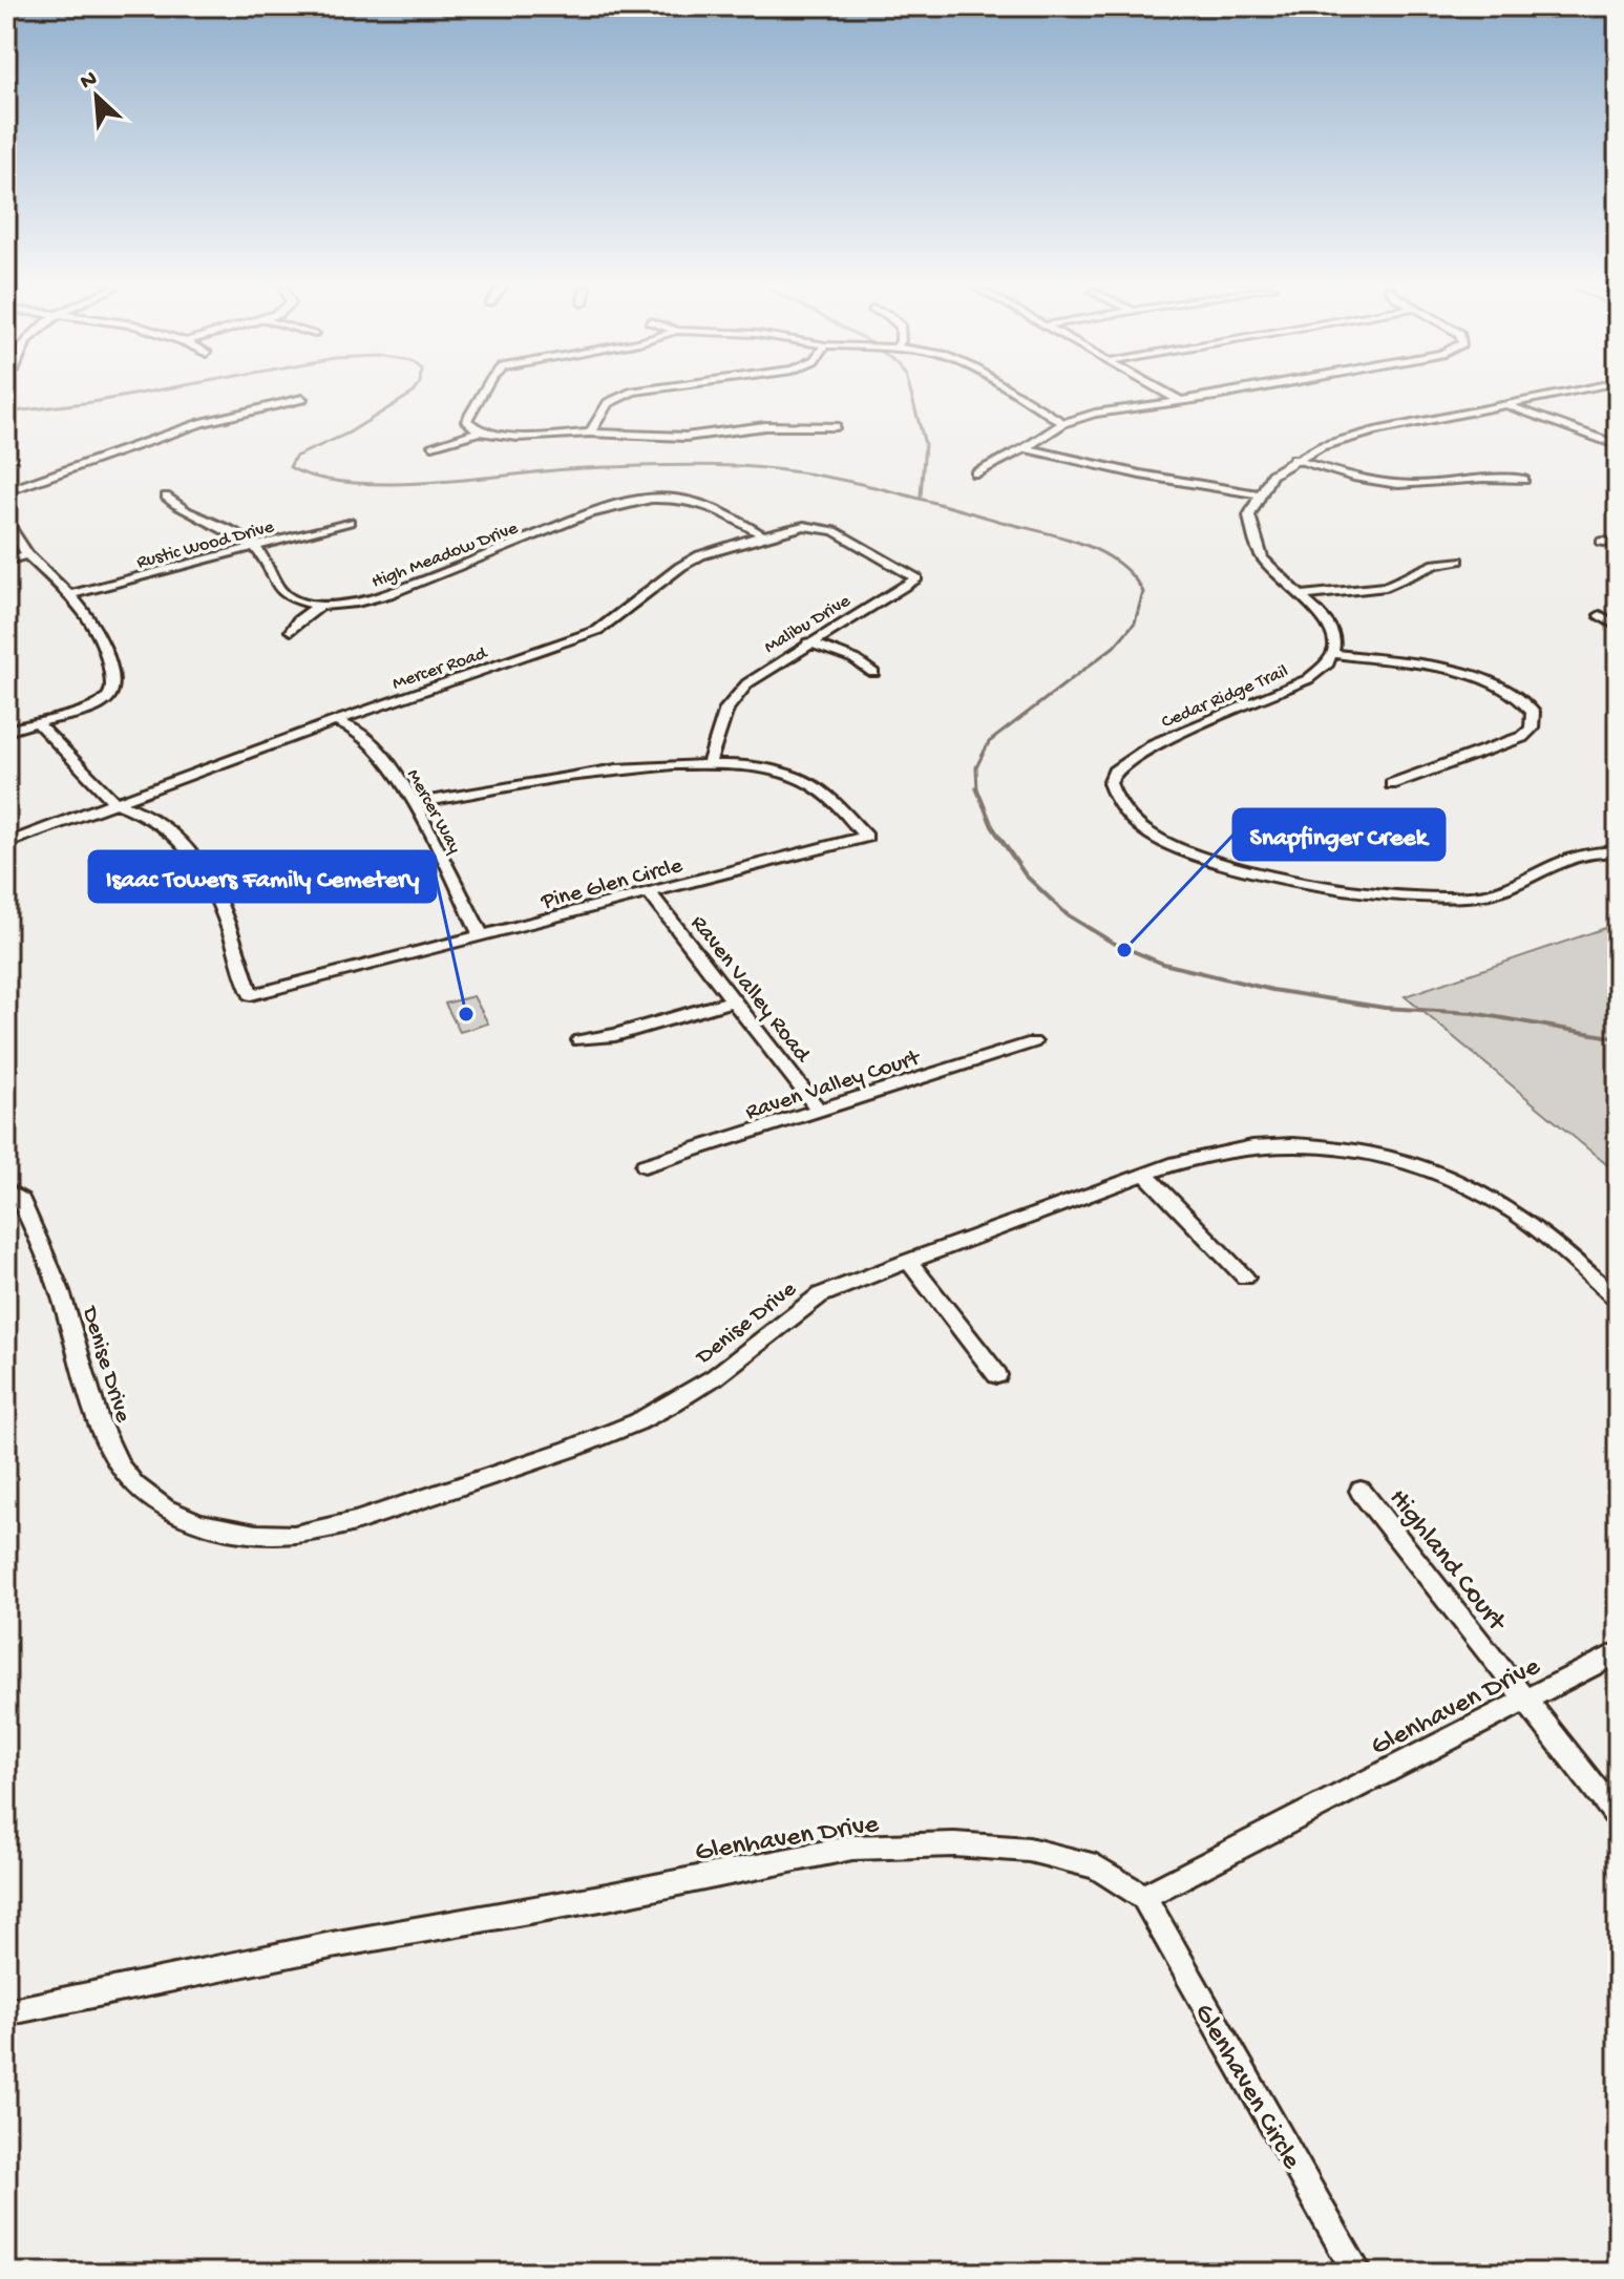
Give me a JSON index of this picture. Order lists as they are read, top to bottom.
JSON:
{
  "streets": {
    "street": [
      "Rustic Wood Drive",
      "High Meadow Drive",
      "Malibu Drive",
      "Mercer Road",
      "Cedar Ridge Trail",
      "Mercer Way",
      "Pine Glen Circle",
      "Raven Valley Road",
      "Raven Valley Court",
      "Denise Drive",
      "Highland Court",
      "Glenhaven Drive",
      "Glenhaven Circle"
    ]
  },
  "crossings": [
    ["Rustic Wood Drive", "High Meadow Drive"],
    ["High Meadow Drive", "Mercer Road"],
    ["Malibu Drive", "Mercer Road"],
    ["Malibu Drive", "Pine Glen Circle"],
    ["Mercer Road", "Mercer Way"],
    ["Mercer Road", "Pine Glen Circle"],
    ["Mercer Way", "Pine Glen Circle"],
    ["Pine Glen Circle", "Raven Valley Road"],
    ["Raven Valley Road", "Raven Valley Court"],
    ["Highland Court", "Glenhaven Drive"],
    ["Glenhaven Drive", "Glenhaven Circle"]
  ],
  "places": ["Snapfinger Creek", "Isaac Towers Family Cemetery"],
  "north": "top left"
}
